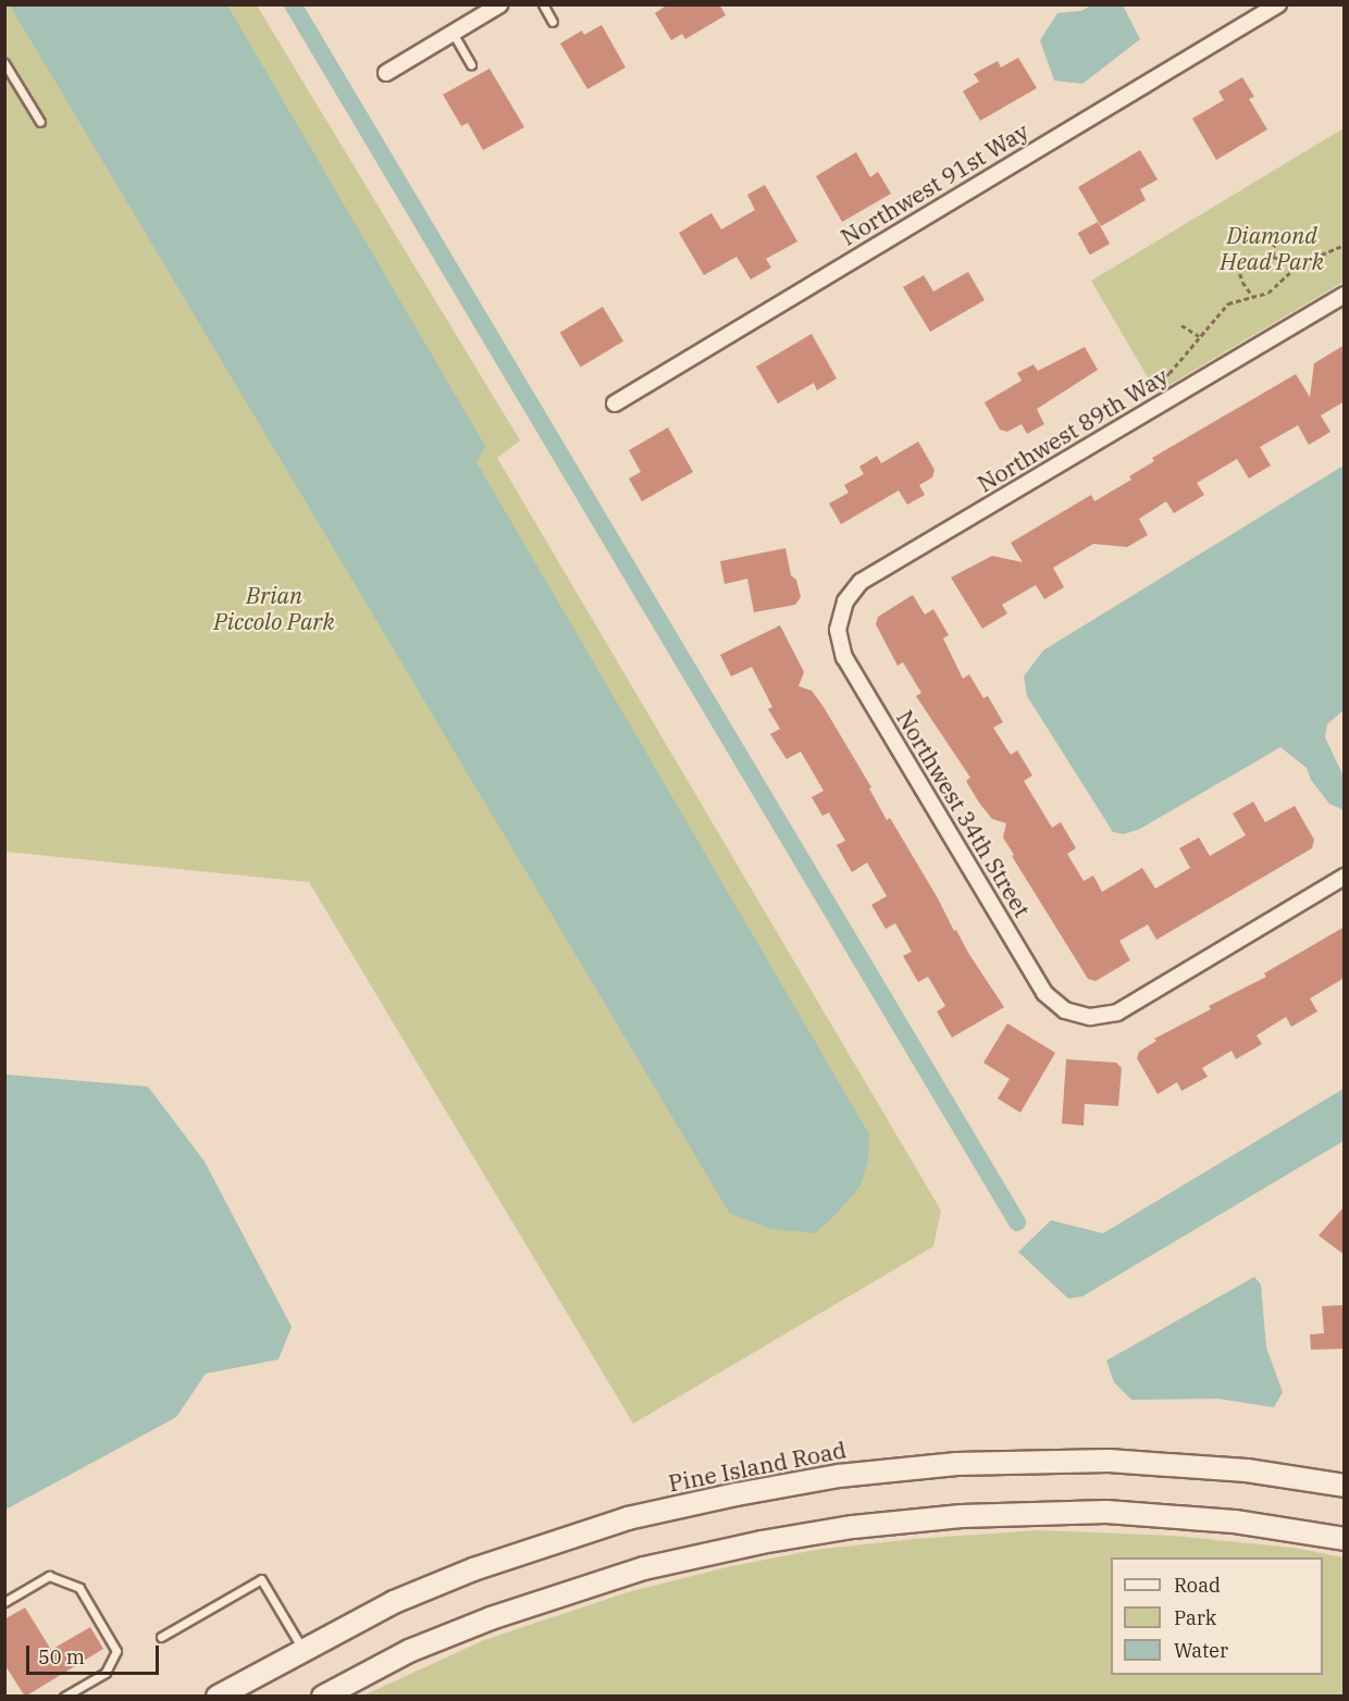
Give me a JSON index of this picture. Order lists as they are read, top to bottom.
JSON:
{
  "streets": {
    "main road": ["Pine Island Road"],
    "street": ["Northwest 91st Way", "Northwest 89th Way", "Northwest 34th Street"]
  },
  "crossings": [
    ["Northwest 89th Way", "Northwest 34th Street"]
  ],
  "parks": ["Diamond Head Park", "Brian Piccolo Park"],
  "legend": ["Road", "Park", "Water"],
  "scale_bar": "50 m"
}
